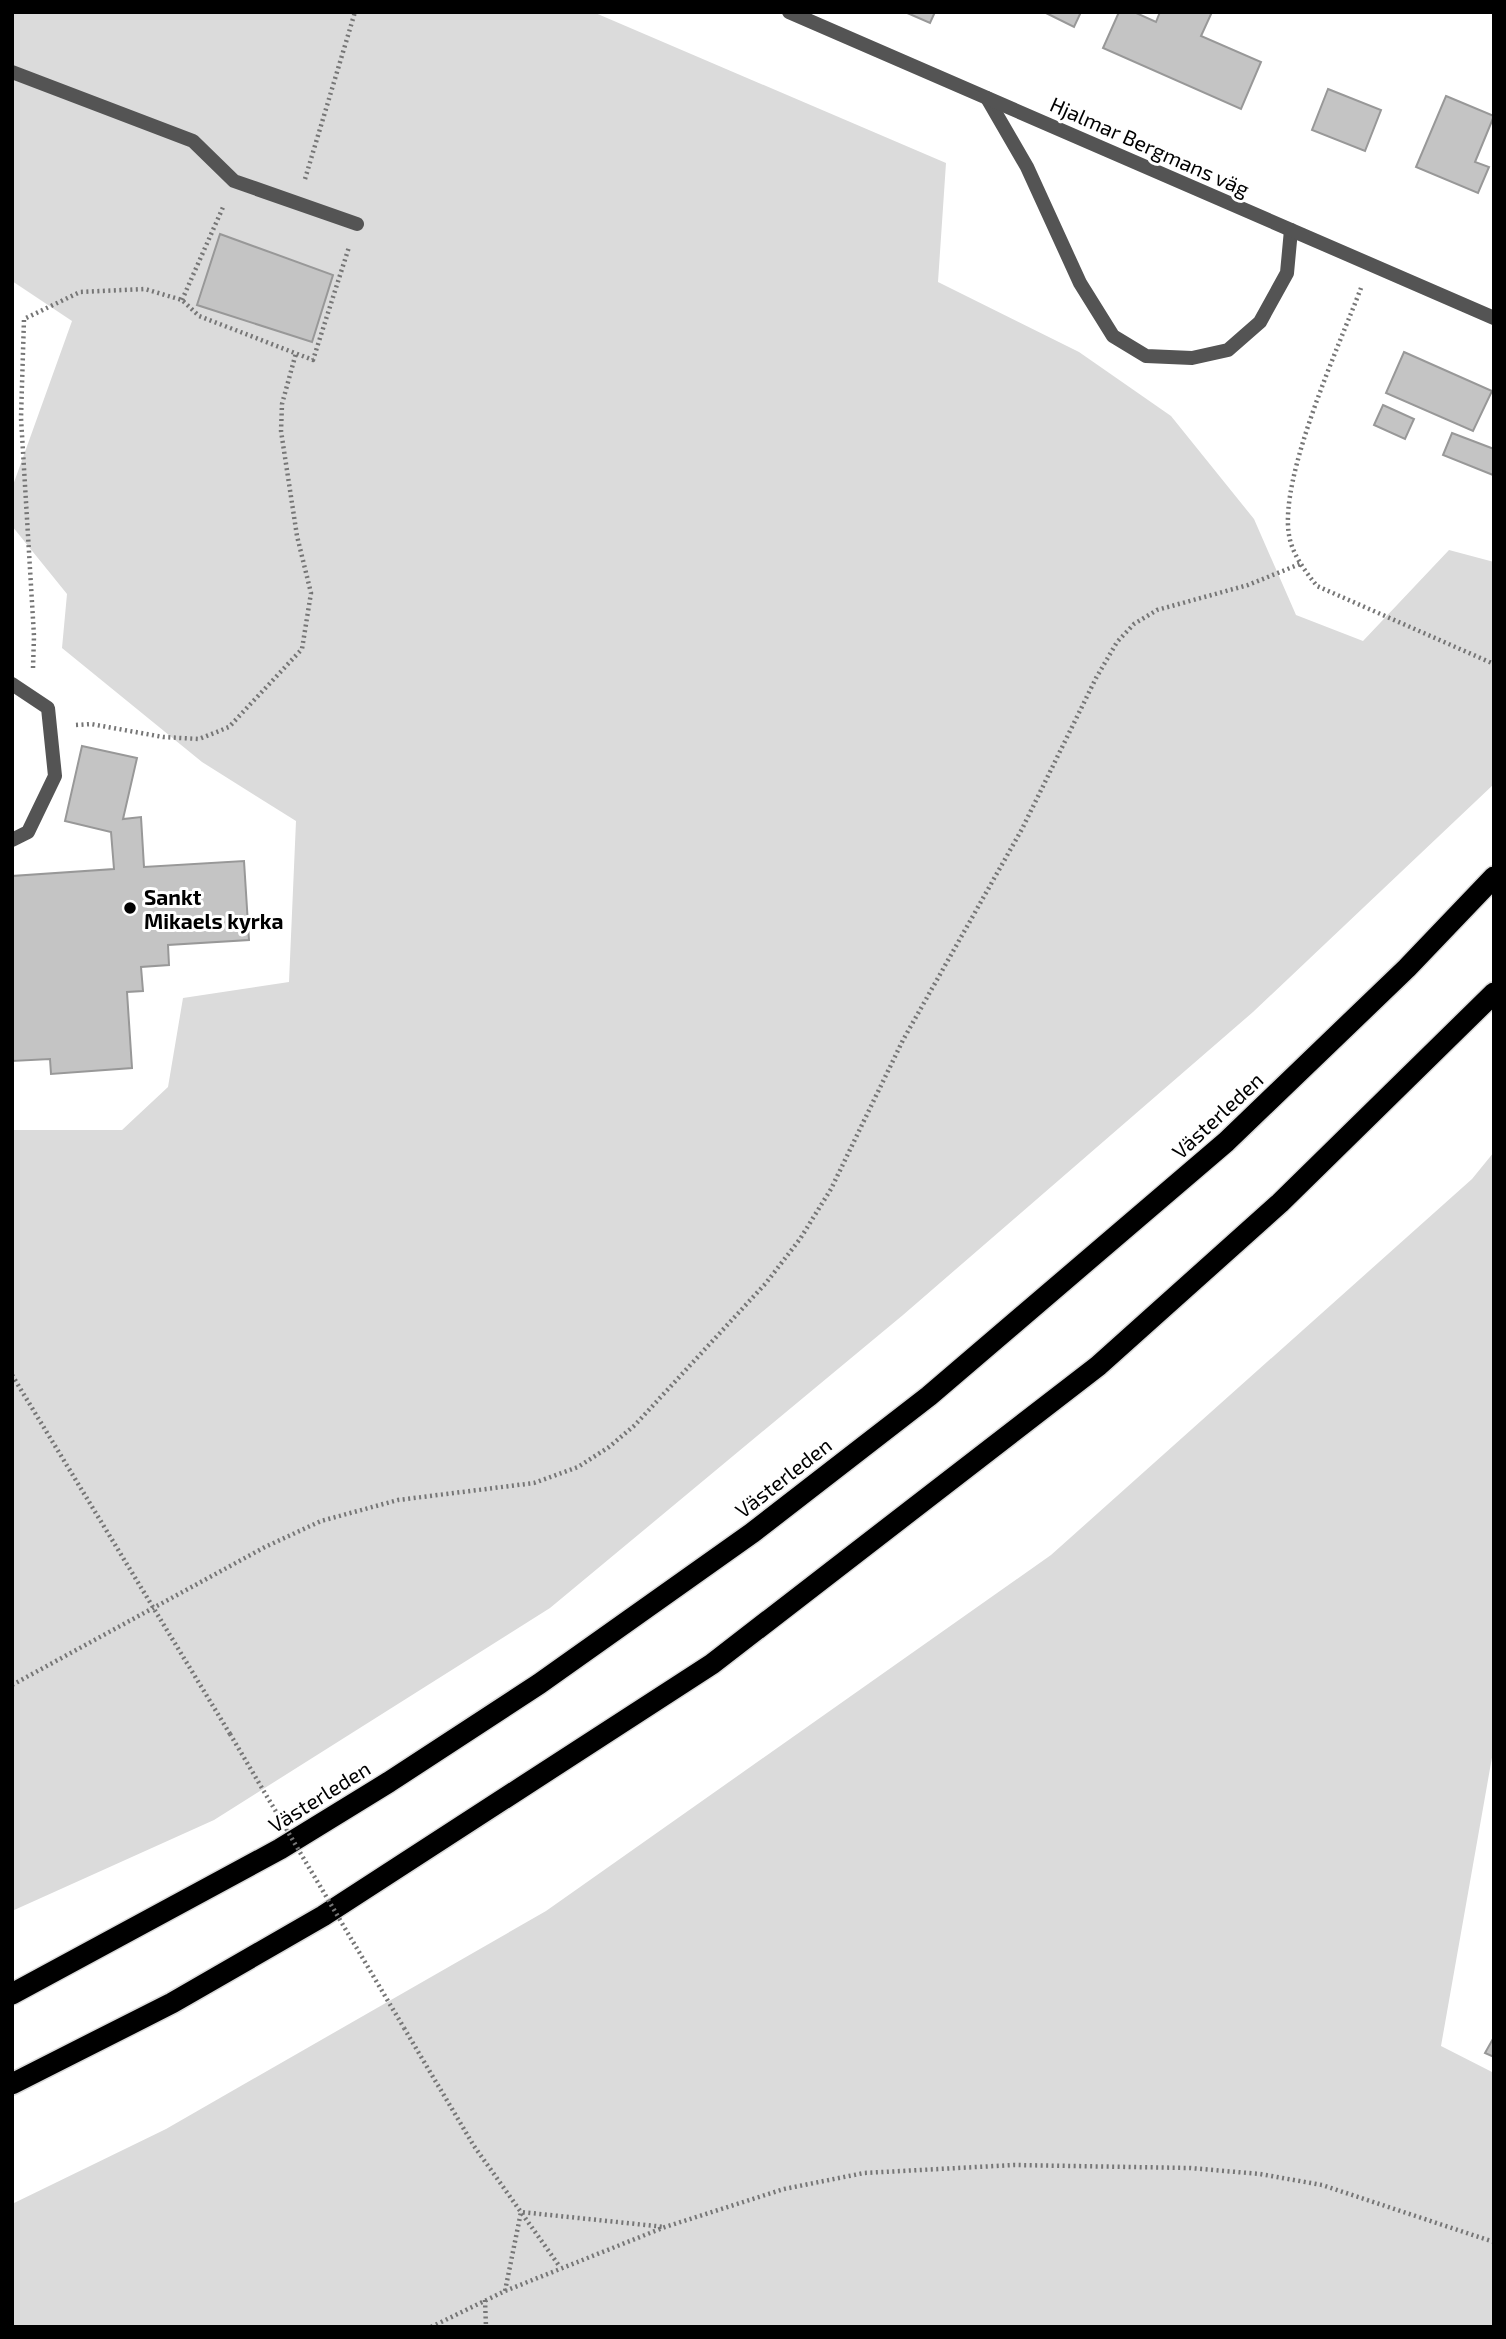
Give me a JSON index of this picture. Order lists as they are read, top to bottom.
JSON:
{
  "streets": {
    "highway": ["Västerleden"],
    "street": ["Hjalmar Bergmans väg"]
  },
  "places": ["Sankt Mikaels kyrka"]
}
